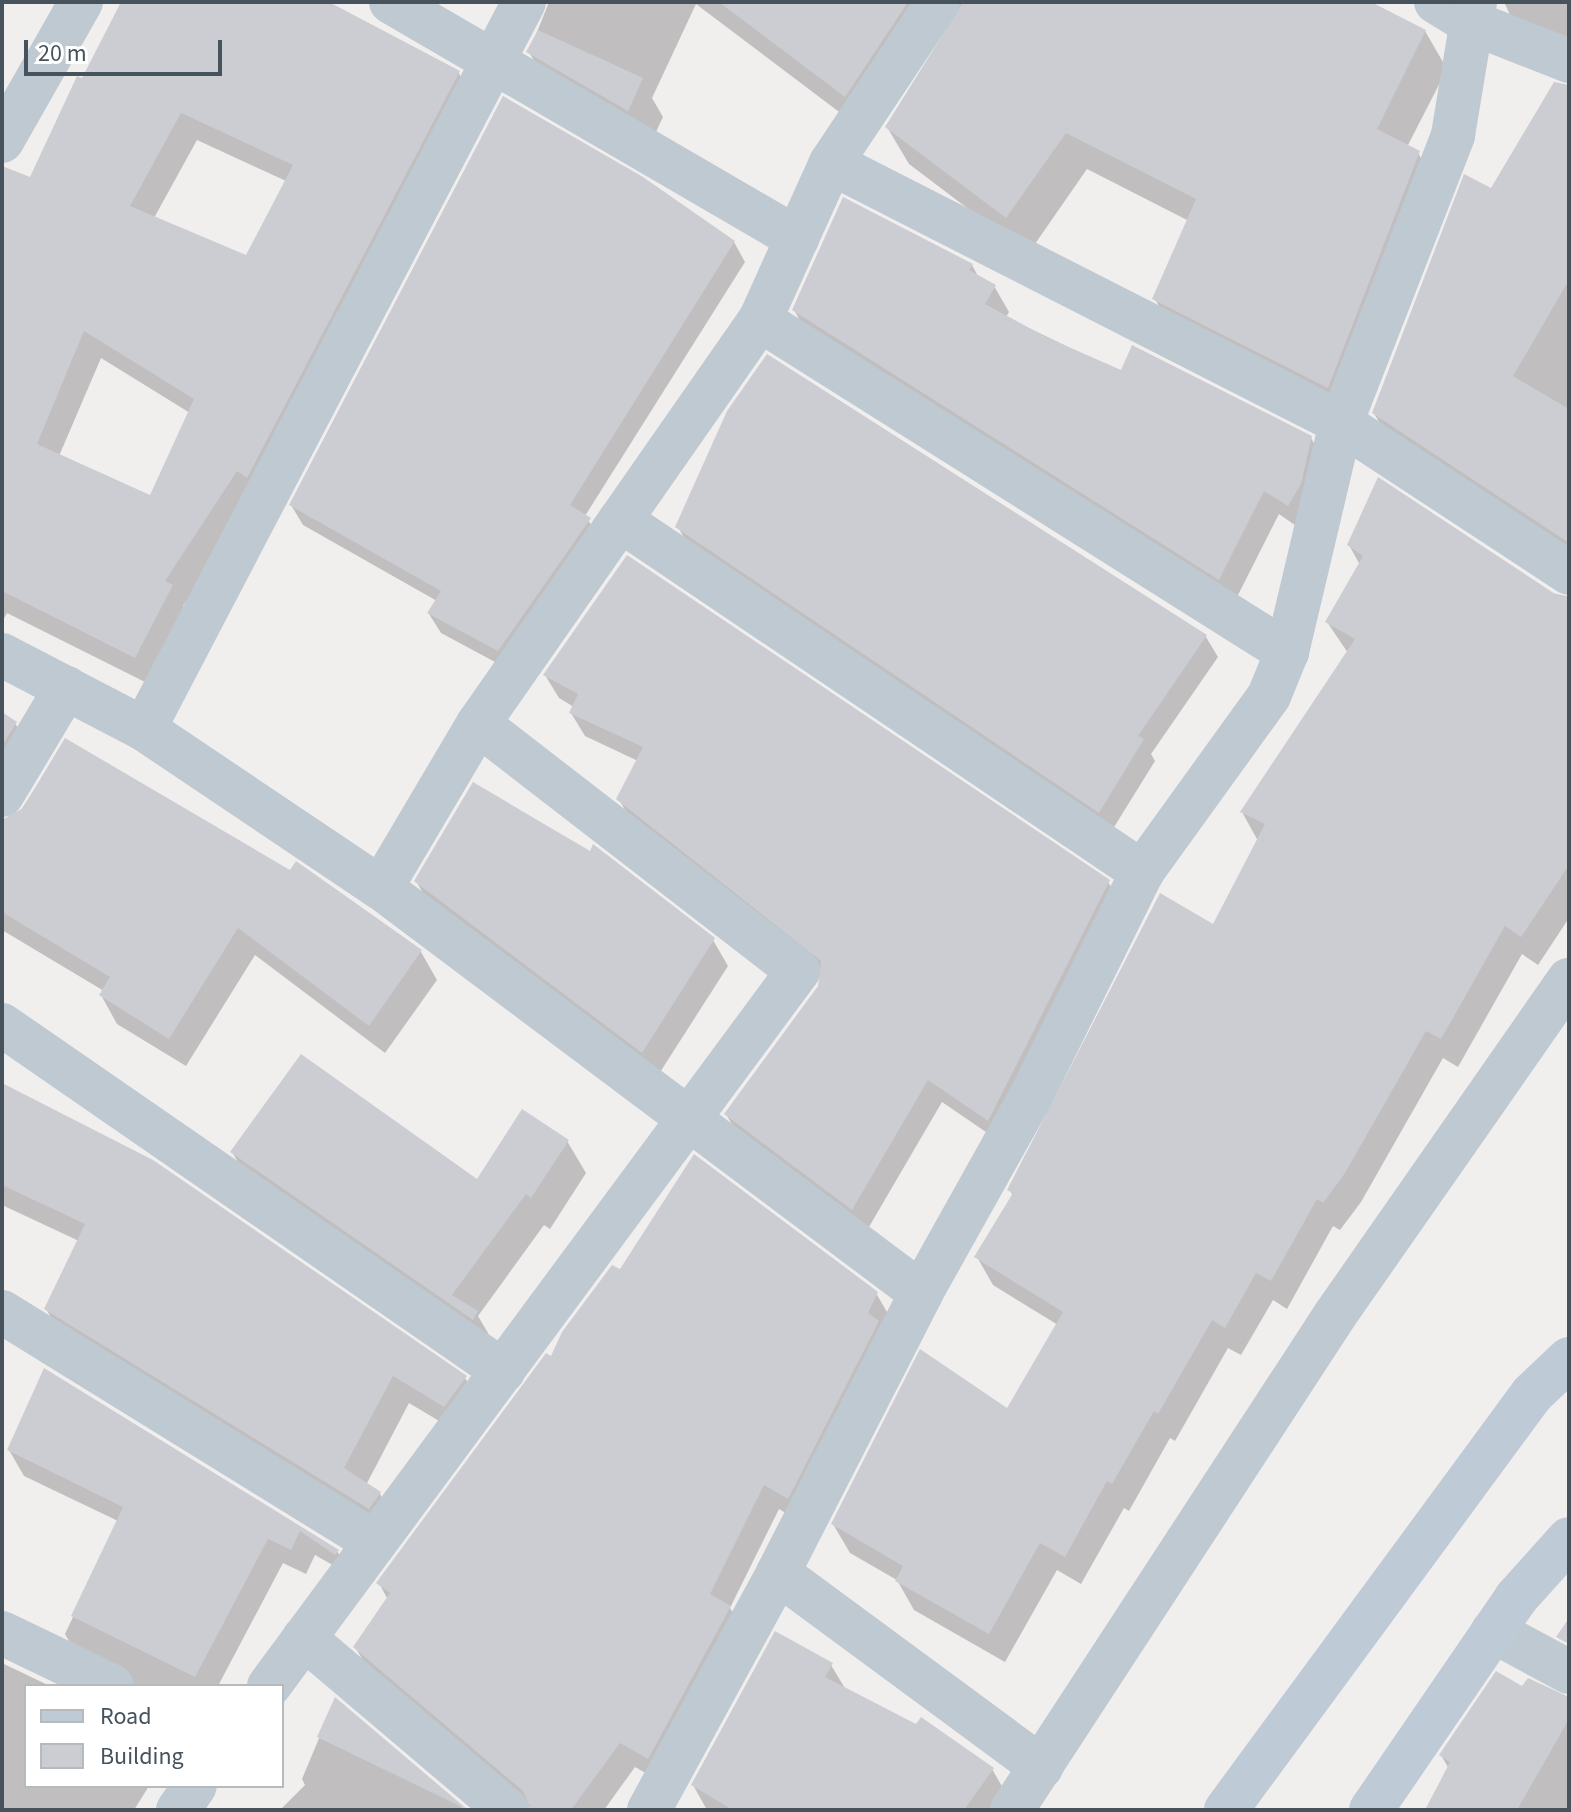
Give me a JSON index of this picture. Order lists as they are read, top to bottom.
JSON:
{
  "legend": ["Road", "Building"],
  "scale_bar": "20 m"
}
